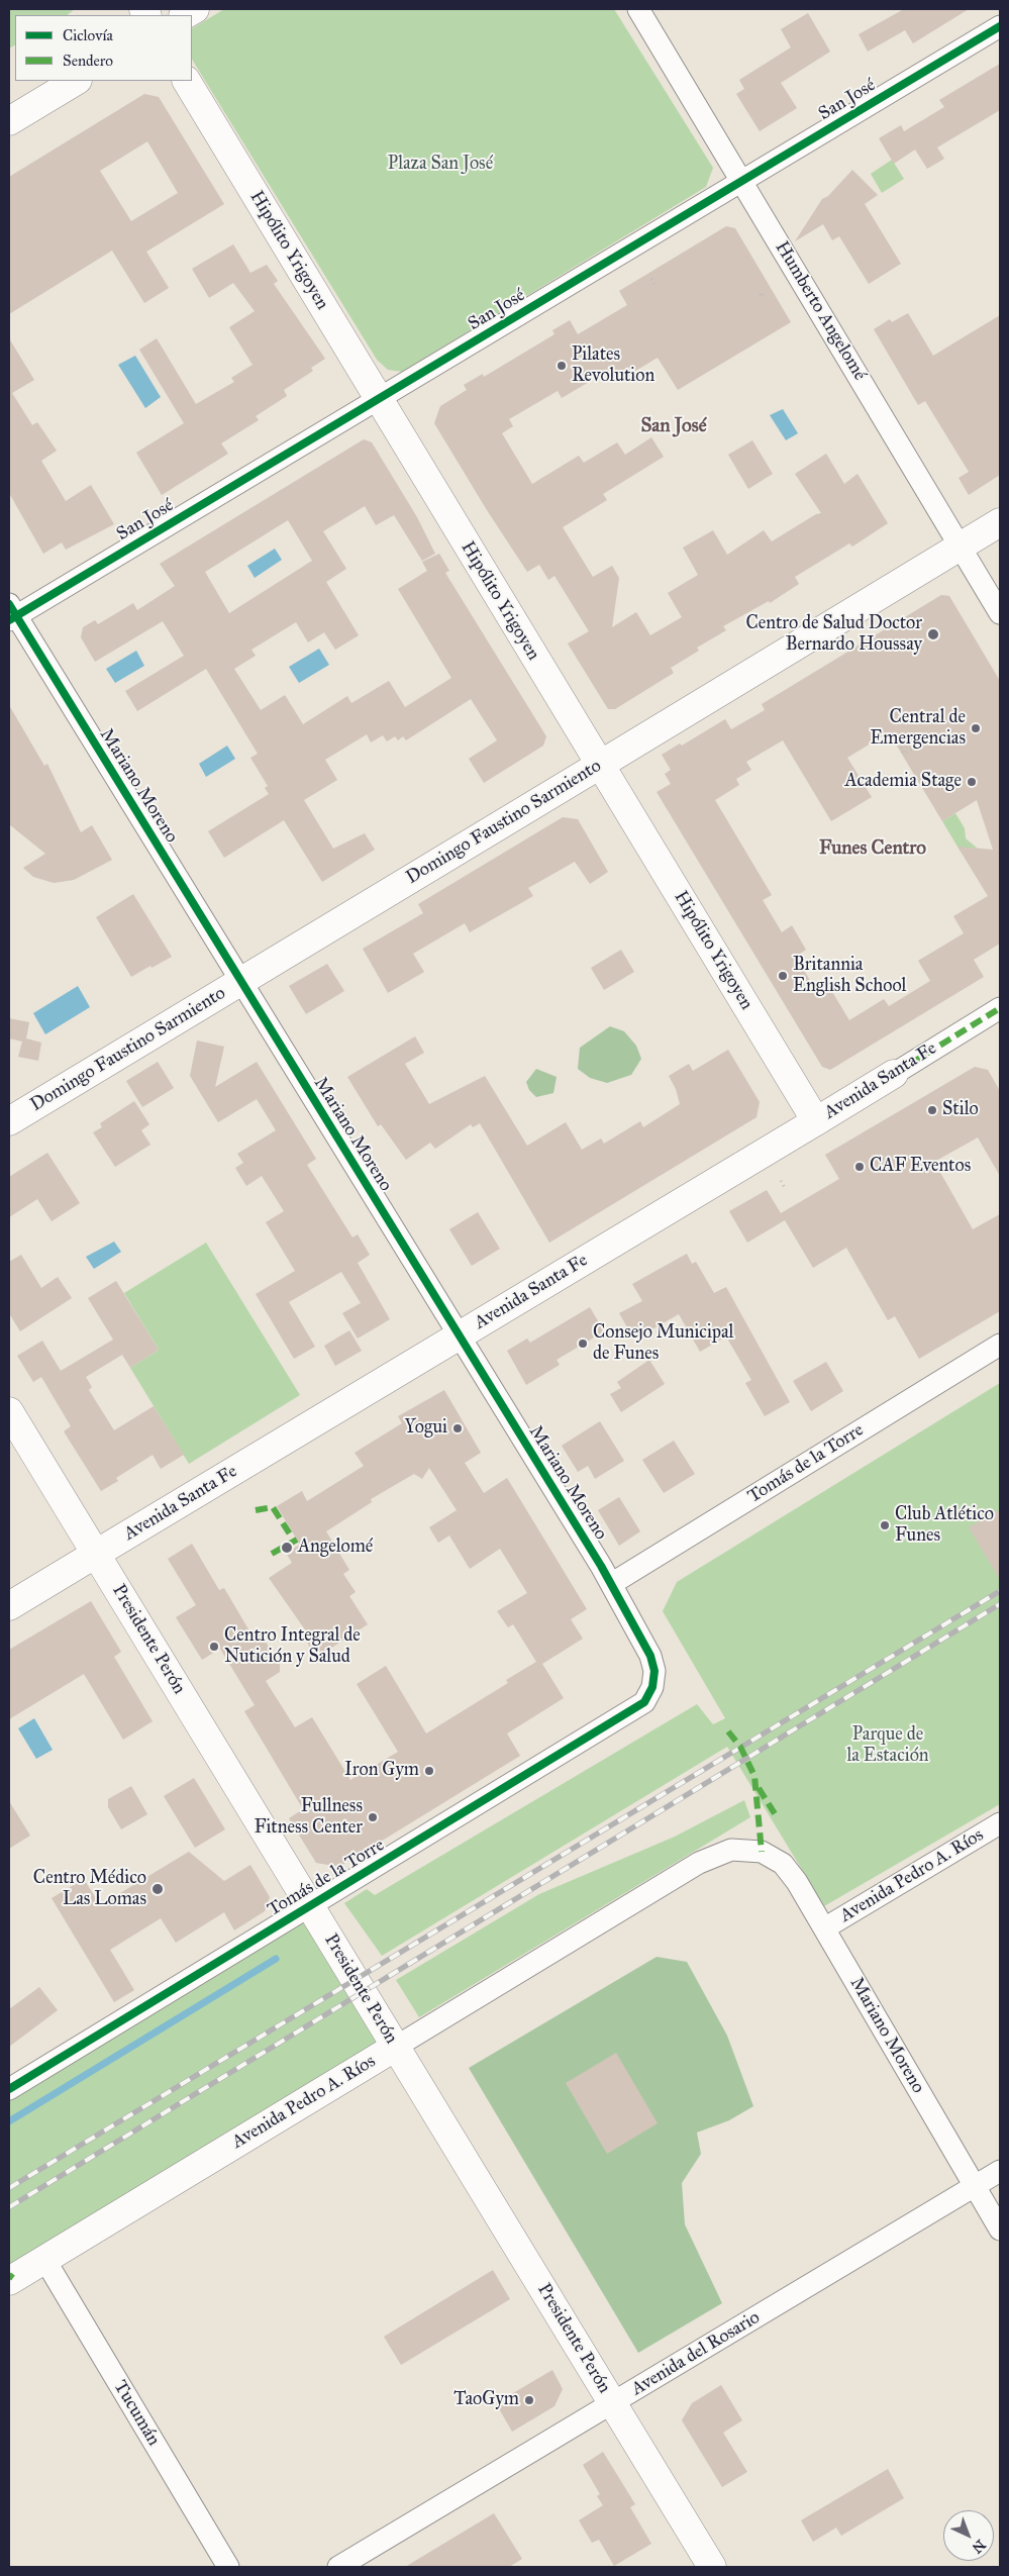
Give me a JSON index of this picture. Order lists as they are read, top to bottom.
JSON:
{
  "streets": {
    "main road": [
      "Hipólito Yrigoyen",
      "Domingo Faustino Sarmiento",
      "Avenida Santa Fe",
      "Presidente Perón",
      "Avenida Pedro A. Ríos"
    ],
    "street": [
      "San José",
      "Humberto Angelomé",
      "Mariano Moreno",
      "Tomás de la Torre",
      "Avenida del Rosario",
      "Tucumán"
    ]
  },
  "crossings": [
    ["San José", "Hipólito Yrigoyen"],
    ["San José", "Humberto Angelomé"],
    ["San José", "Mariano Moreno"],
    ["Hipólito Yrigoyen", "Domingo Faustino Sarmiento"],
    ["Hipólito Yrigoyen", "Avenida Santa Fe"],
    ["Humberto Angelomé", "Domingo Faustino Sarmiento"],
    ["Mariano Moreno", "Domingo Faustino Sarmiento"],
    ["Mariano Moreno", "Avenida Santa Fe"],
    ["Mariano Moreno", "Tomás de la Torre"],
    ["Mariano Moreno", "Avenida Pedro A. Ríos"],
    ["Mariano Moreno", "Avenida del Rosario"],
    ["Avenida Santa Fe", "Presidente Perón"],
    ["Tomás de la Torre", "Presidente Perón"],
    ["Presidente Perón", "Avenida Pedro A. Ríos"],
    ["Presidente Perón", "Avenida del Rosario"],
    ["Avenida Pedro A. Ríos", "Tucumán"]
  ],
  "districts": ["San José", "Funes Centro"],
  "parks": ["Plaza San José", "Parque de la Estación"],
  "places": [
    "Pilates Revolution",
    "Centro de Salud Doctor Bernardo Houssay",
    "Central de Emergencias",
    "Academia Stage",
    "Britannia English School",
    "Stilo",
    "CAF Eventos",
    "Consejo Municipal de Funes",
    "Yogui",
    "Club Atlético Funes",
    "Angelomé",
    "Centro Integral de Nutición y Salud",
    "Iron Gym",
    "Fullness Fitness Center",
    "Centro Médico Las Lomas",
    "TaoGym"
  ],
  "legend": ["Ciclovía", "Sendero"],
  "north": "bottom right"
}
